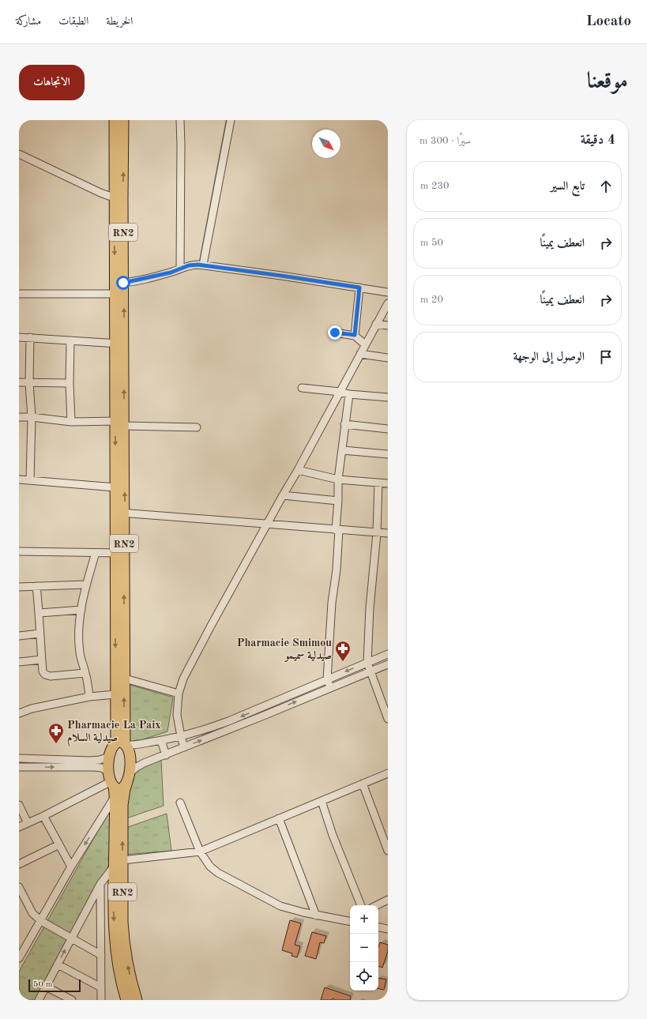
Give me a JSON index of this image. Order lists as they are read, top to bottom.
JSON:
{
  "streets": {
    "highway": ["RN2"]
  },
  "places": {
    "pharmacy": ["Pharmacie Smimou صيدلية سميمو", "Pharmacie La Paix صيدلية السلام"]
  },
  "scale_bar": "50 m",
  "north": "bottom right",
  "page": {
    "header": "Locato",
    "nav": ["الخريطة", "الطبقات", "مشاركة"],
    "title": "موقعنا",
    "buttons": "الاتجاهات",
    "heading": ["4 دقيقة", "سيرًا · 300 m"],
    "list": [
      ["تابع السير", "230 m"],
      ["انعطف يمينًا", "50 m"],
      ["انعطف يمينًا", "20 m"],
      "الوصول إلى الوجهة"
    ],
    "map_buttons": ["+", "−"],
    "scale": "50 m"
  }
}
